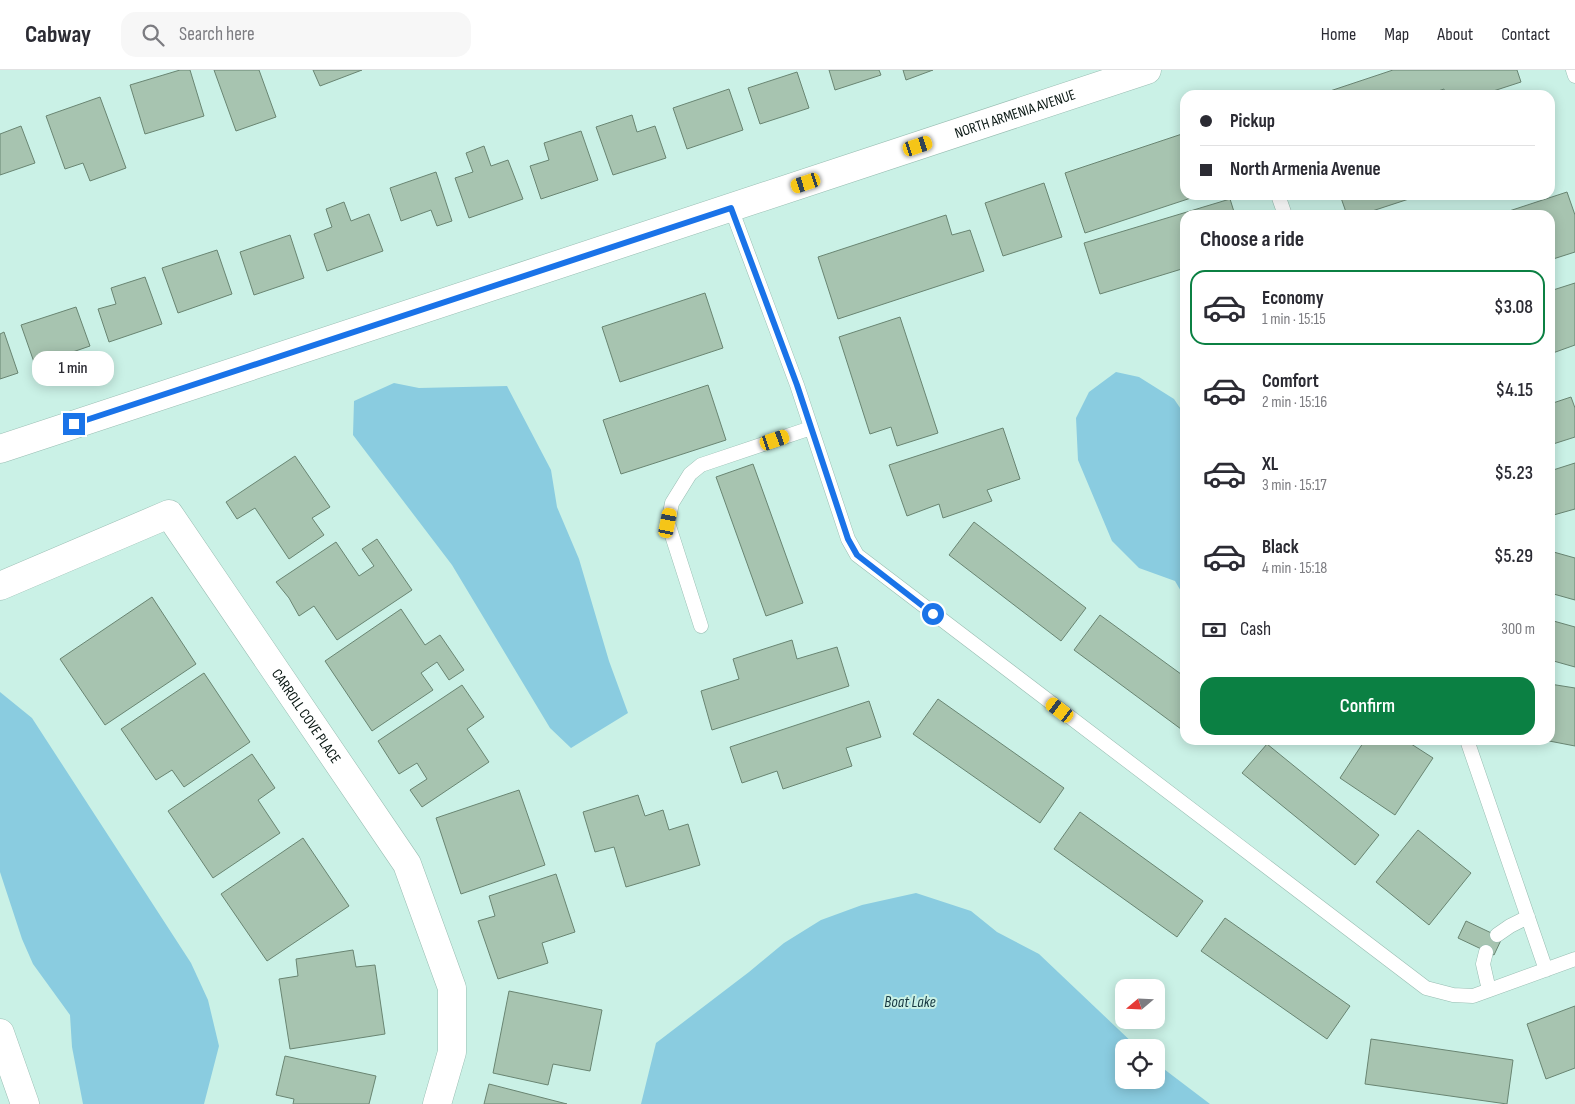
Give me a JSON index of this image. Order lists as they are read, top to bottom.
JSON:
{
  "streets": {
    "main road": ["NORTH ARMENIA AVENUE", "CARROLL COVE PLACE"]
  },
  "water": ["Boat Lake"],
  "north": "left",
  "page": {
    "header": "Cabway",
    "search": "Search here",
    "nav": [
      "Home",
      "Map",
      "About",
      "Contact"
    ],
    "banner": ["Pickup", "North Armenia Avenue"],
    "heading": "Choose a ride",
    "list": [
      {
        "name": "Economy",
        "note": "1 min · 15:15",
        "value": "$3.08"
      },
      {
        "name": "Comfort",
        "note": "2 min · 15:16",
        "value": "$4.15"
      },
      {
        "name": "XL",
        "note": "3 min · 15:17",
        "value": "$5.23"
      },
      {
        "name": "Black",
        "note": "4 min · 15:18",
        "value": "$5.29"
      }
    ],
    "bubble": "1 min",
    "pay": ["Cash", "300 m"],
    "buttons": "Confirm"
  }
}
